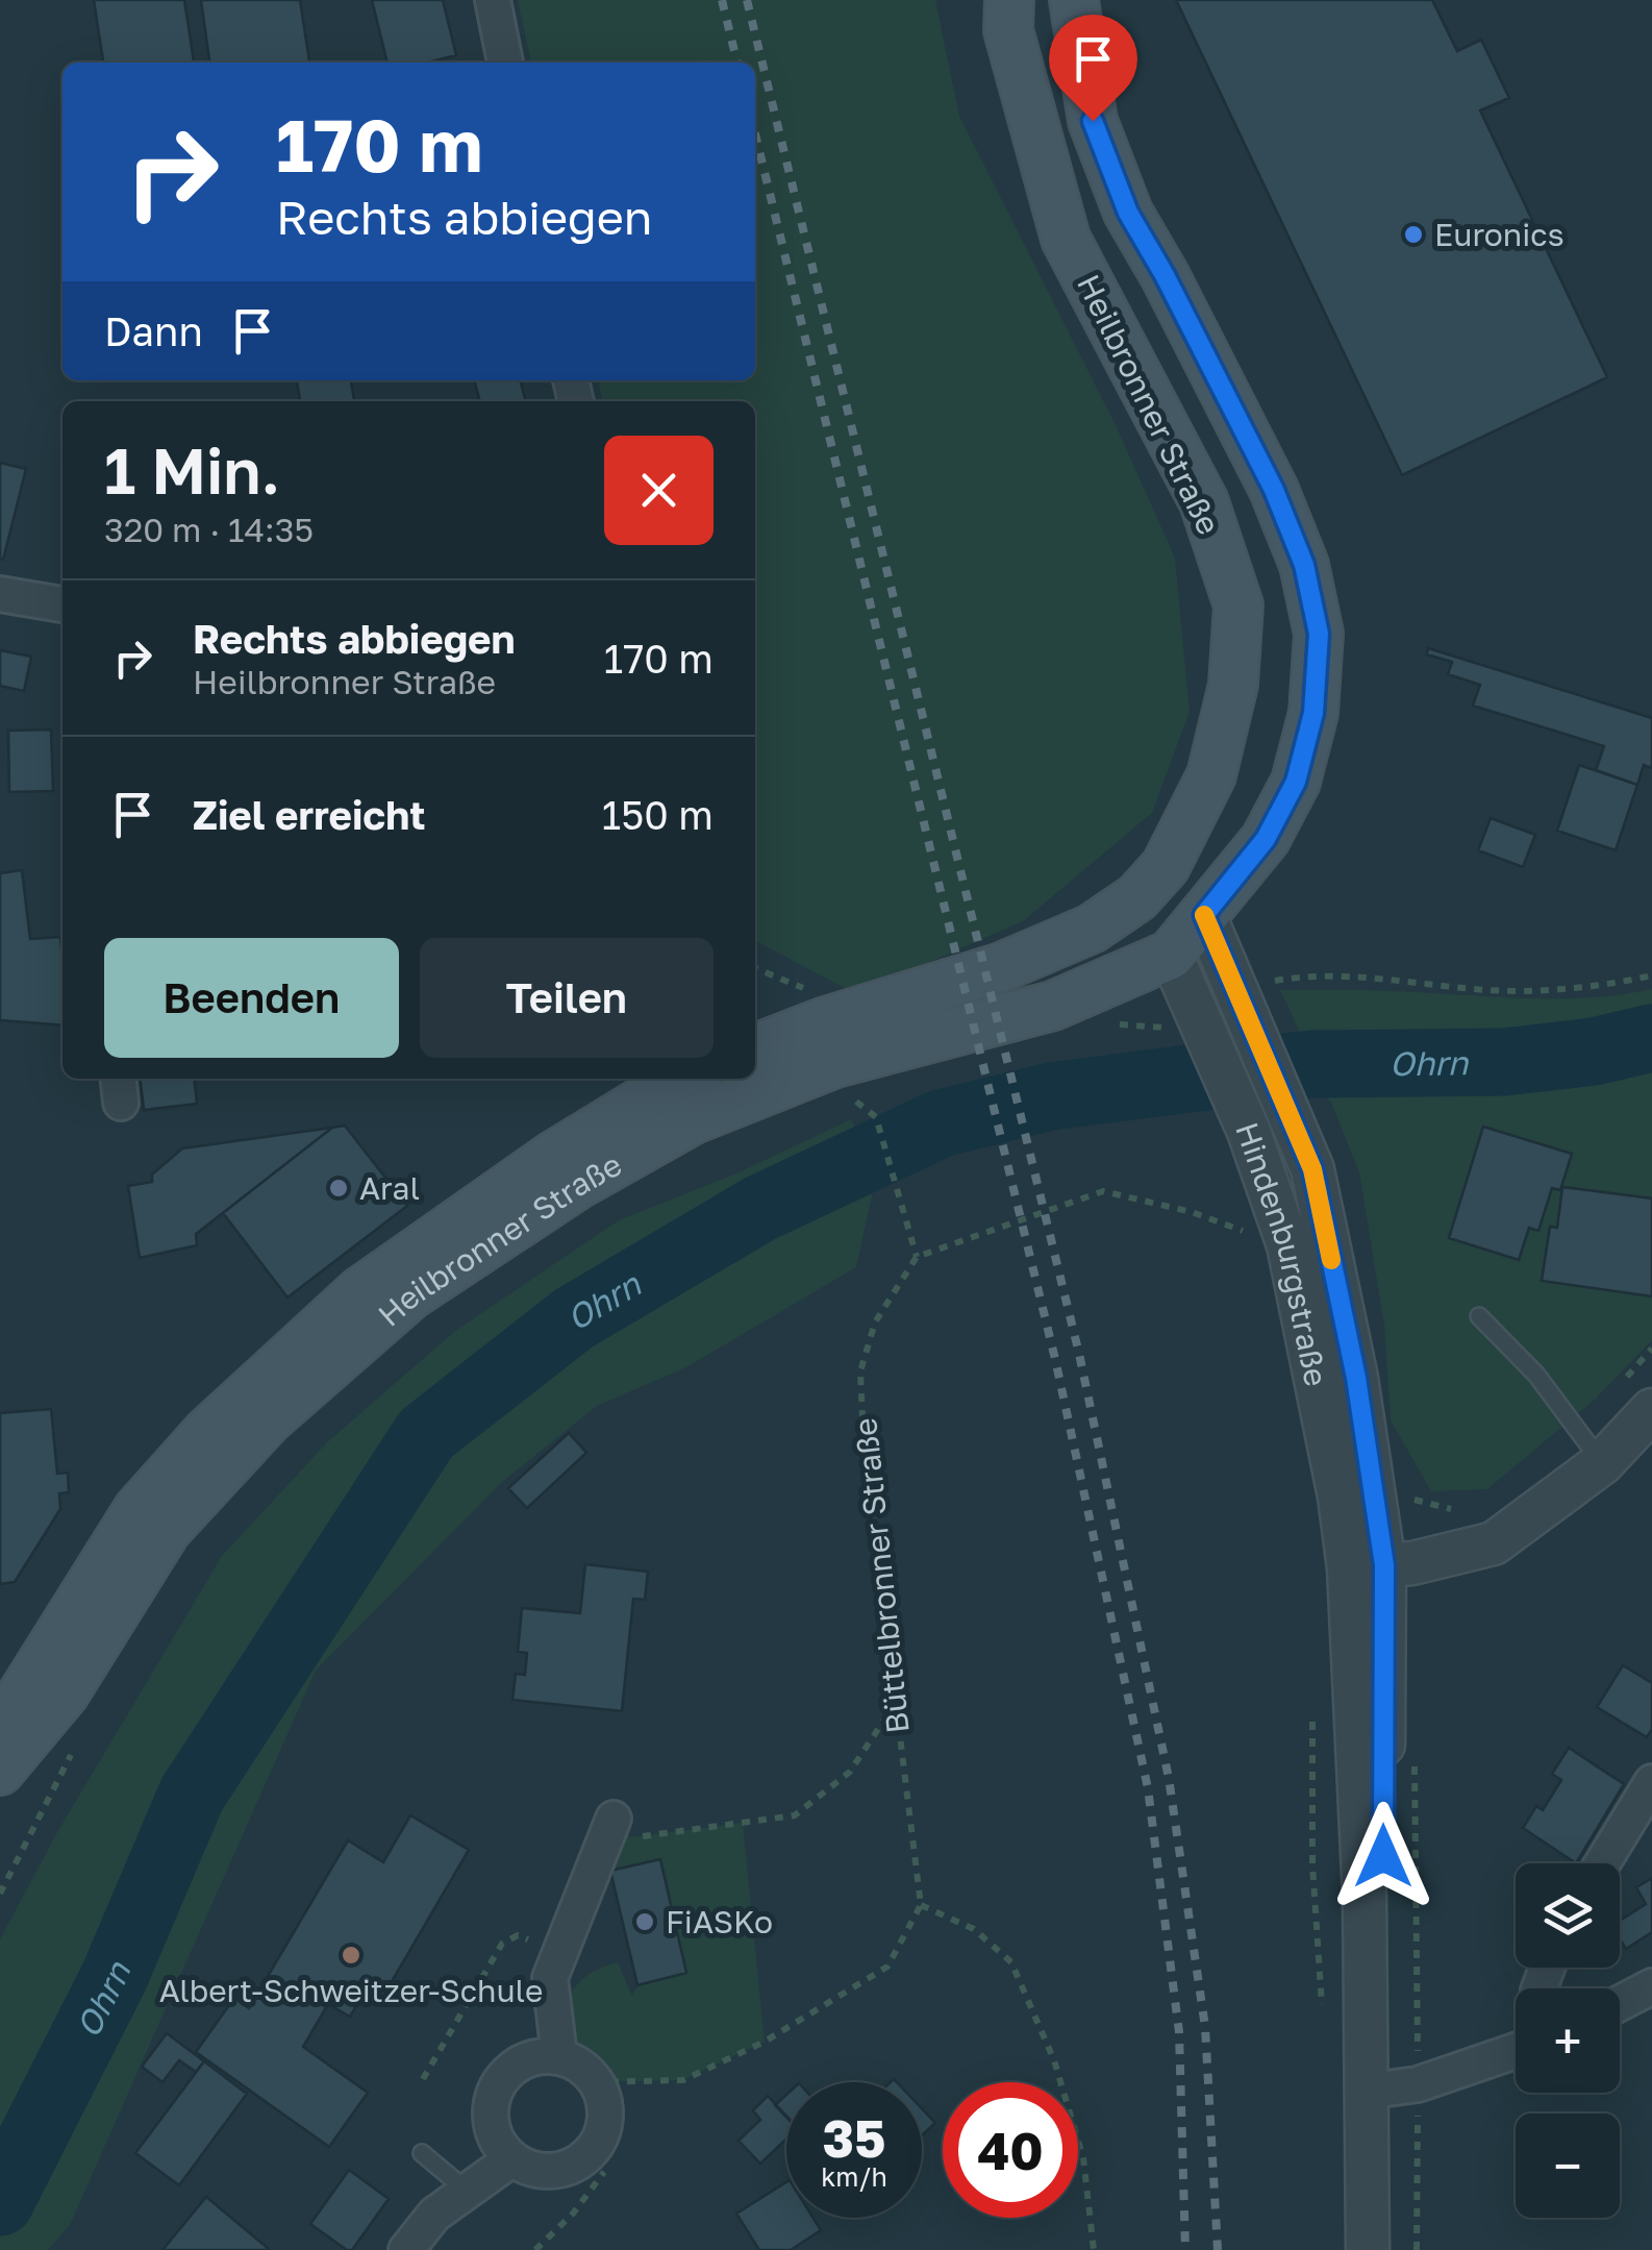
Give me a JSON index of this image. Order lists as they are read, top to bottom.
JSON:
{
  "streets": {
    "main road": ["Heilbronner Straße"],
    "street": ["Hindenburgstraße"],
    "path": ["Büttelbronner Straße"]
  },
  "crossings": [
    ["Heilbronner Straße", "Hindenburgstraße"]
  ],
  "water": ["Ohrn"],
  "places": [
    "Euronics",
    "Aral",
    "FiASKo",
    "Albert-Schweitzer-Schule"
  ],
  "page": {
    "turn": ["170 m", "Rechts abbiegen"],
    "then": "Dann",
    "heading": ["1 Min.", "320 m · 14:35"],
    "list": [
      {
        "name": "Rechts abbiegen",
        "note": "Heilbronner Straße",
        "value": "170 m"
      },
      {
        "name": "Ziel erreicht",
        "value": "150 m"
      }
    ],
    "buttons": ["Beenden", "Teilen"],
    "map_buttons": ["+", "−"],
    "speed": "35 km/h",
    "limit": "40"
  }
}
